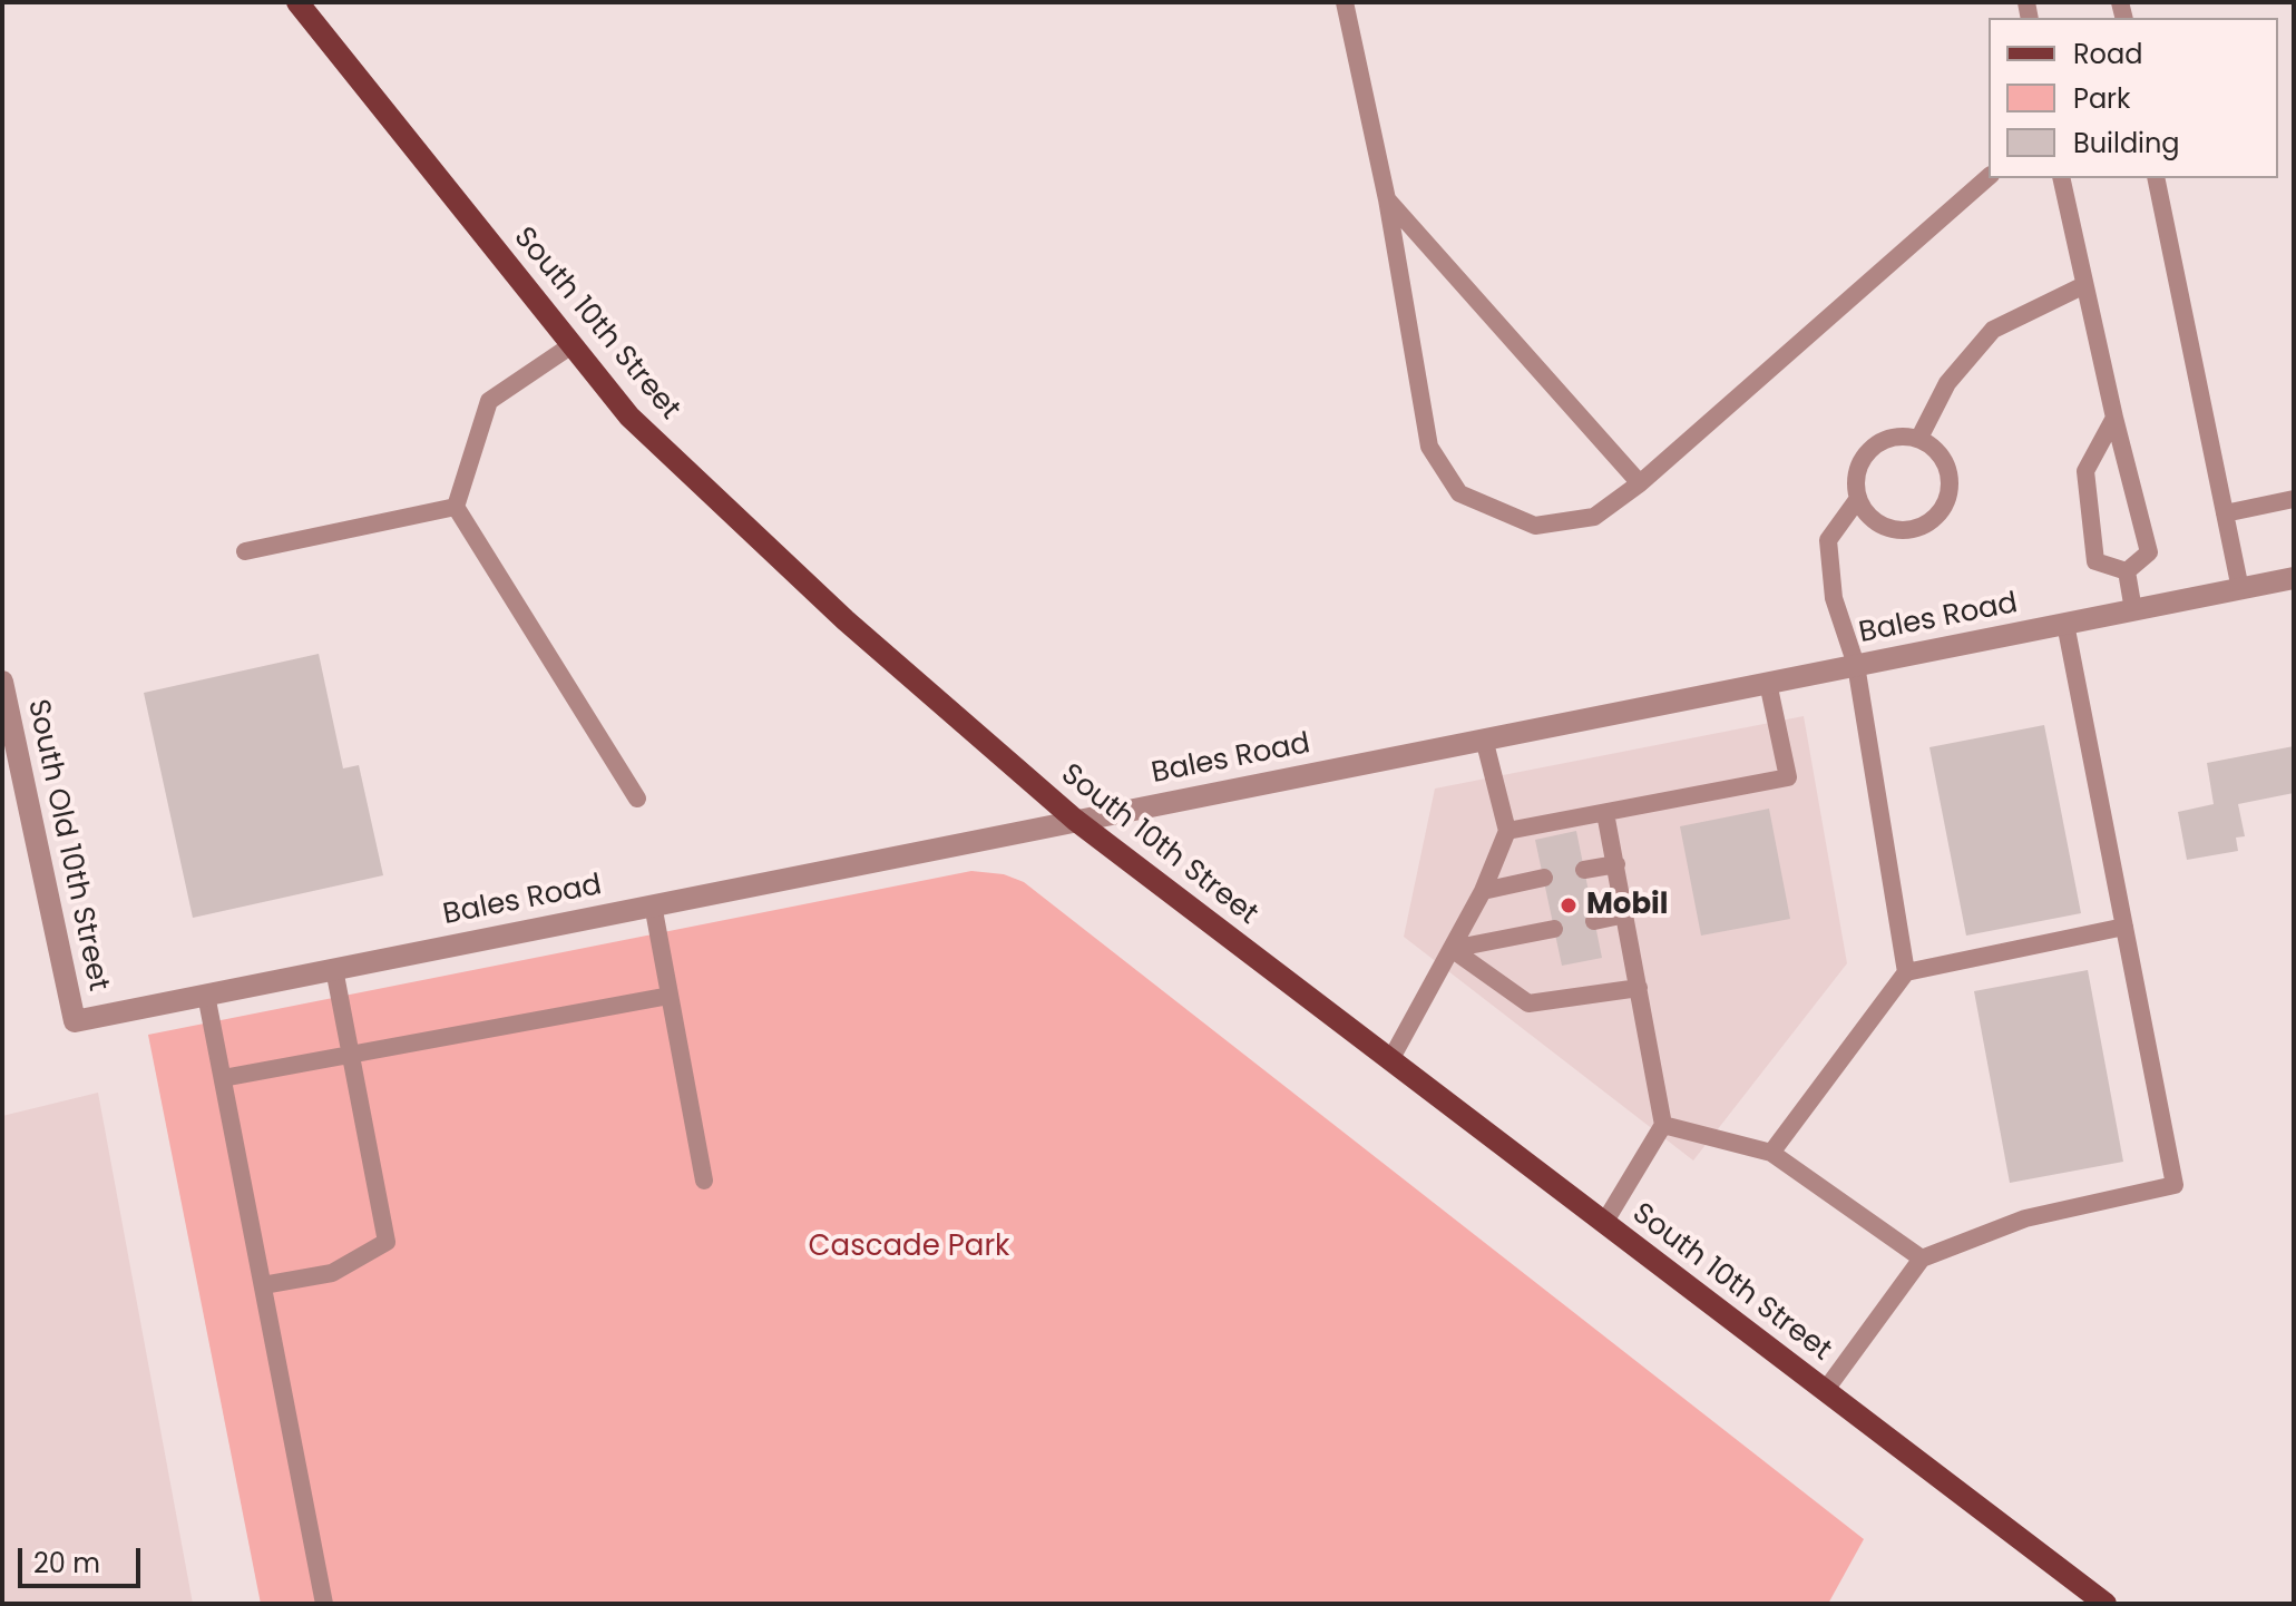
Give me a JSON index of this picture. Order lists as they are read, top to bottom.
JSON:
{
  "streets": {
    "main road": ["South 10th Street"],
    "street": ["Bales Road", "South Old 10th Street"]
  },
  "crossings": [
    ["South 10th Street", "Bales Road"],
    ["Bales Road", "South Old 10th Street"]
  ],
  "parks": ["Cascade Park"],
  "places": ["Mobil"],
  "legend": ["Road", "Park", "Building"],
  "scale_bar": "20 m"
}
